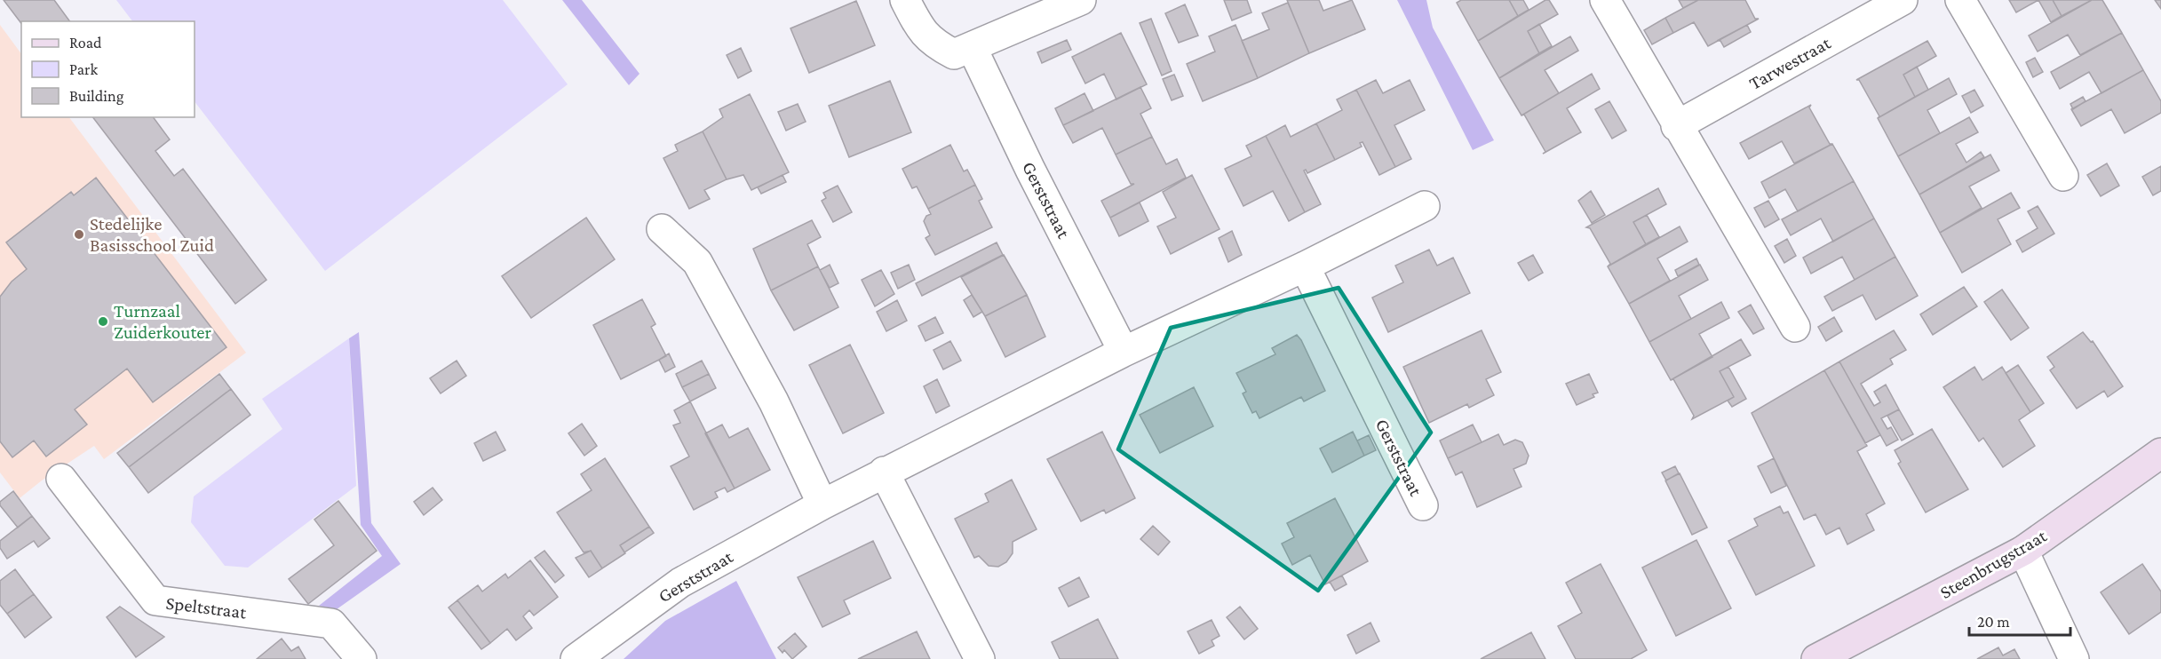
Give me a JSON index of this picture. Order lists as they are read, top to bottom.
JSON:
{
  "streets": {
    "street": [
      "Tarwestraat",
      "Gerststraat",
      "Steenbrugstraat",
      "Speltstraat"
    ]
  },
  "places": ["Stedelijke Basisschool Zuid", "Turnzaal Zuiderkouter"],
  "legend": ["Road", "Park", "Building"],
  "scale_bar": "20 m"
}
